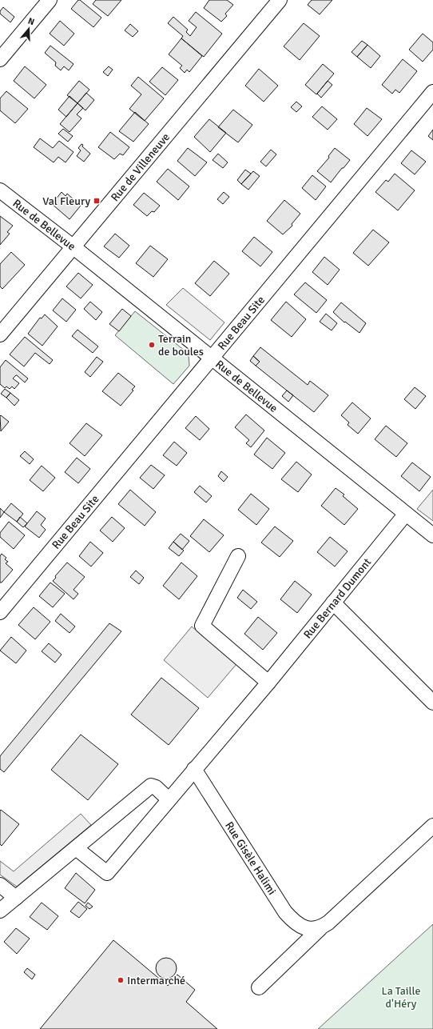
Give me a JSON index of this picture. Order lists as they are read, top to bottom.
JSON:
{
  "streets": {
    "street": [
      "Rue de Villeneuve",
      "Rue de Bellevue",
      "Rue Beau Site",
      "Rue Bernard Dumont",
      "Rue Gisèle Halimi"
    ]
  },
  "crossings": [
    ["Rue de Villeneuve", "Rue de Bellevue"],
    ["Rue de Bellevue", "Rue Beau Site"],
    ["Rue de Bellevue", "Rue Bernard Dumont"],
    ["Rue Bernard Dumont", "Rue Gisèle Halimi"]
  ],
  "parks": ["La Taille d'Héry"],
  "places": {
    "transit": ["Val Fleury"],
    "other": ["Terrain de boules", "Intermarché"]
  },
  "north": "top"
}
